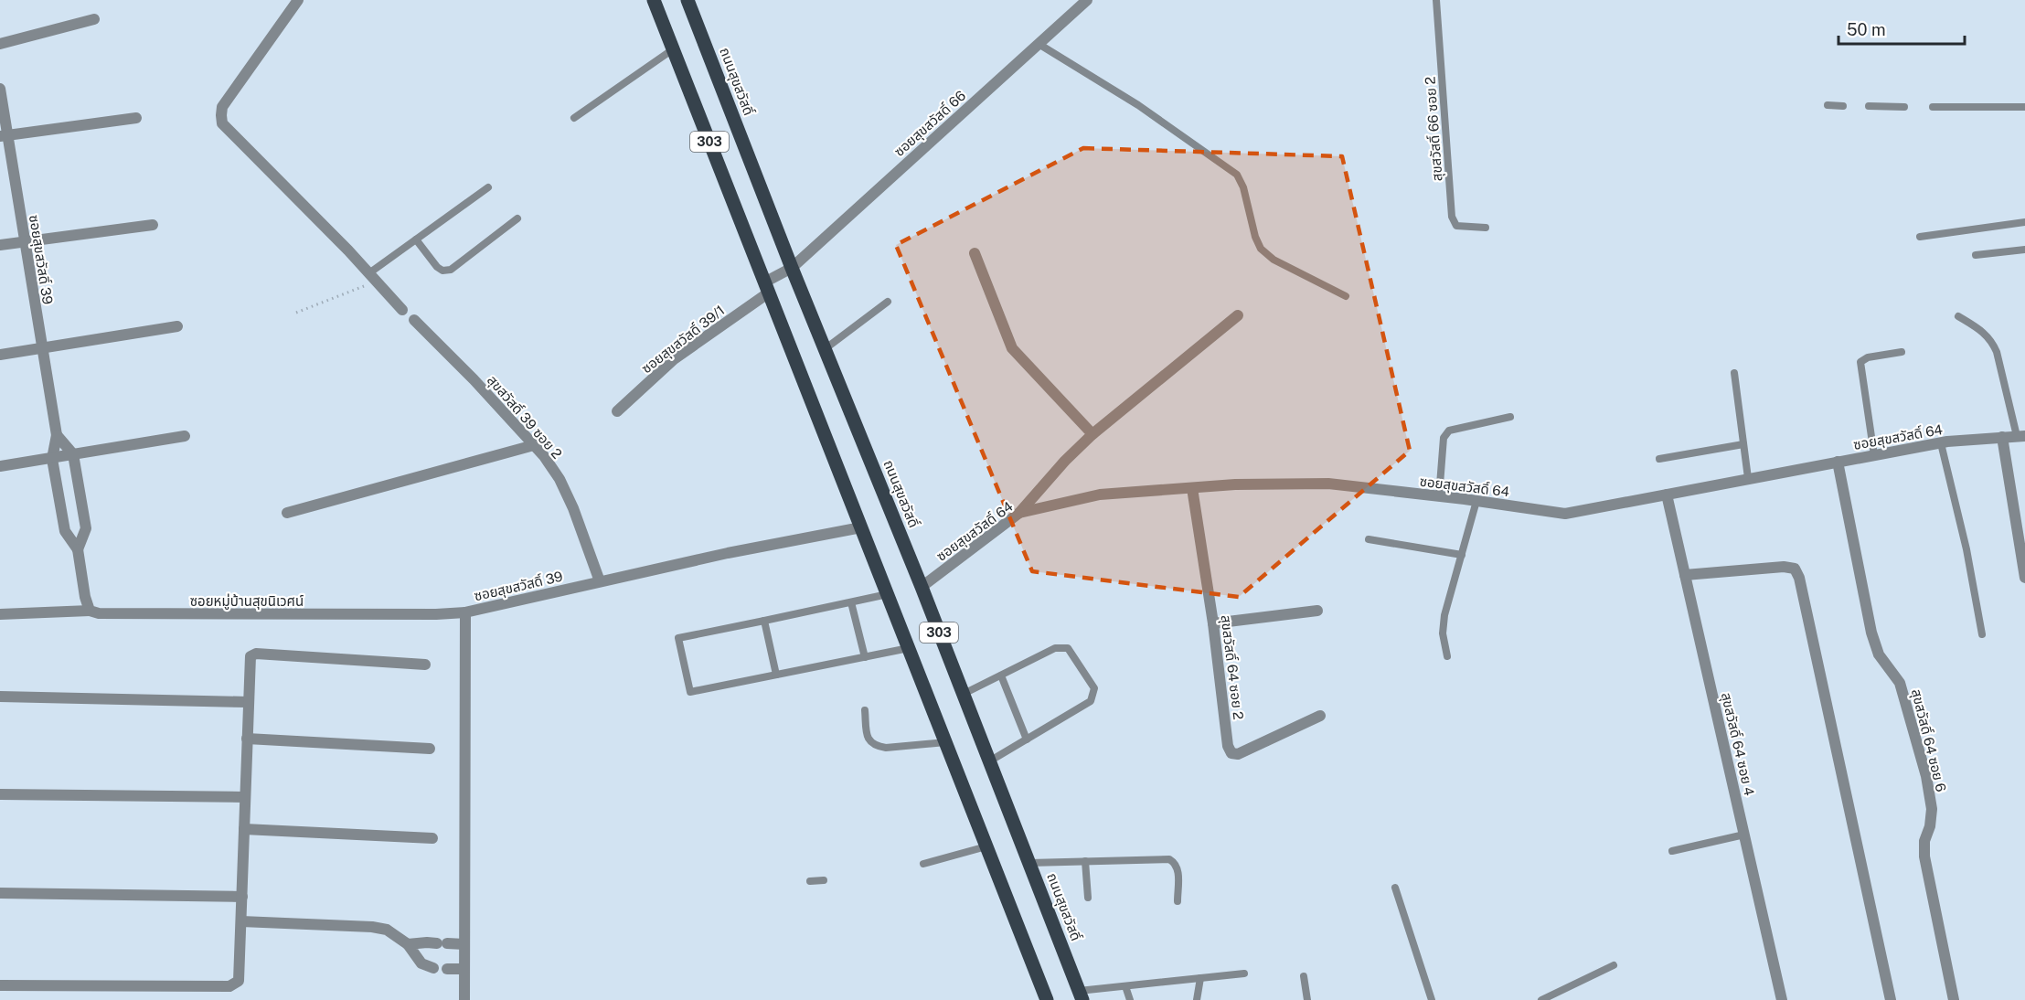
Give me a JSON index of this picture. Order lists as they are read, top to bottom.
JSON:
{
  "streets": {
    "main road": ["ถนนสุขสวัสดิ์", "303"],
    "street": [
      "ซอยสุขสวัสดิ์ 66",
      "ซอยสุขสวัสดิ์ 39",
      "ซอยสุขสวัสดิ์ 39/1",
      "สุขสวัสดิ์ 39 ซอย 2",
      "ซอยสุขสวัสดิ์ 64",
      "ซอยหมู่บ้านสุขนิเวศน์",
      "สุขสวัสดิ์ 64 ซอย 2",
      "สุขสวัสดิ์ 64 ซอย 6",
      "สุขสวัสดิ์ 64 ซอย 4"
    ],
    "lane": ["สุขสวัสดิ์ 66 ซอย 2"]
  },
  "crossings": [
    ["ถนนสุขสวัสดิ์", "ซอยสุขสวัสดิ์ 66"],
    ["ถนนสุขสวัสดิ์", "ซอยสุขสวัสดิ์ 64"],
    ["ซอยสุขสวัสดิ์ 66", "303"],
    ["ซอยสุขสวัสดิ์ 66", "ซอยสุขสวัสดิ์ 39/1"],
    ["303", "ซอยสุขสวัสดิ์ 39"],
    ["303", "ซอยสุขสวัสดิ์ 39/1"],
    ["ซอยสุขสวัสดิ์ 39", "สุขสวัสดิ์ 39 ซอย 2"],
    ["ซอยสุขสวัสดิ์ 39", "ซอยหมู่บ้านสุขนิเวศน์"],
    ["ซอยสุขสวัสดิ์ 64", "สุขสวัสดิ์ 64 ซอย 2"],
    ["ซอยสุขสวัสดิ์ 64", "สุขสวัสดิ์ 64 ซอย 6"],
    ["ซอยสุขสวัสดิ์ 64", "สุขสวัสดิ์ 64 ซอย 4"]
  ],
  "scale_bar": "50 m"
}
